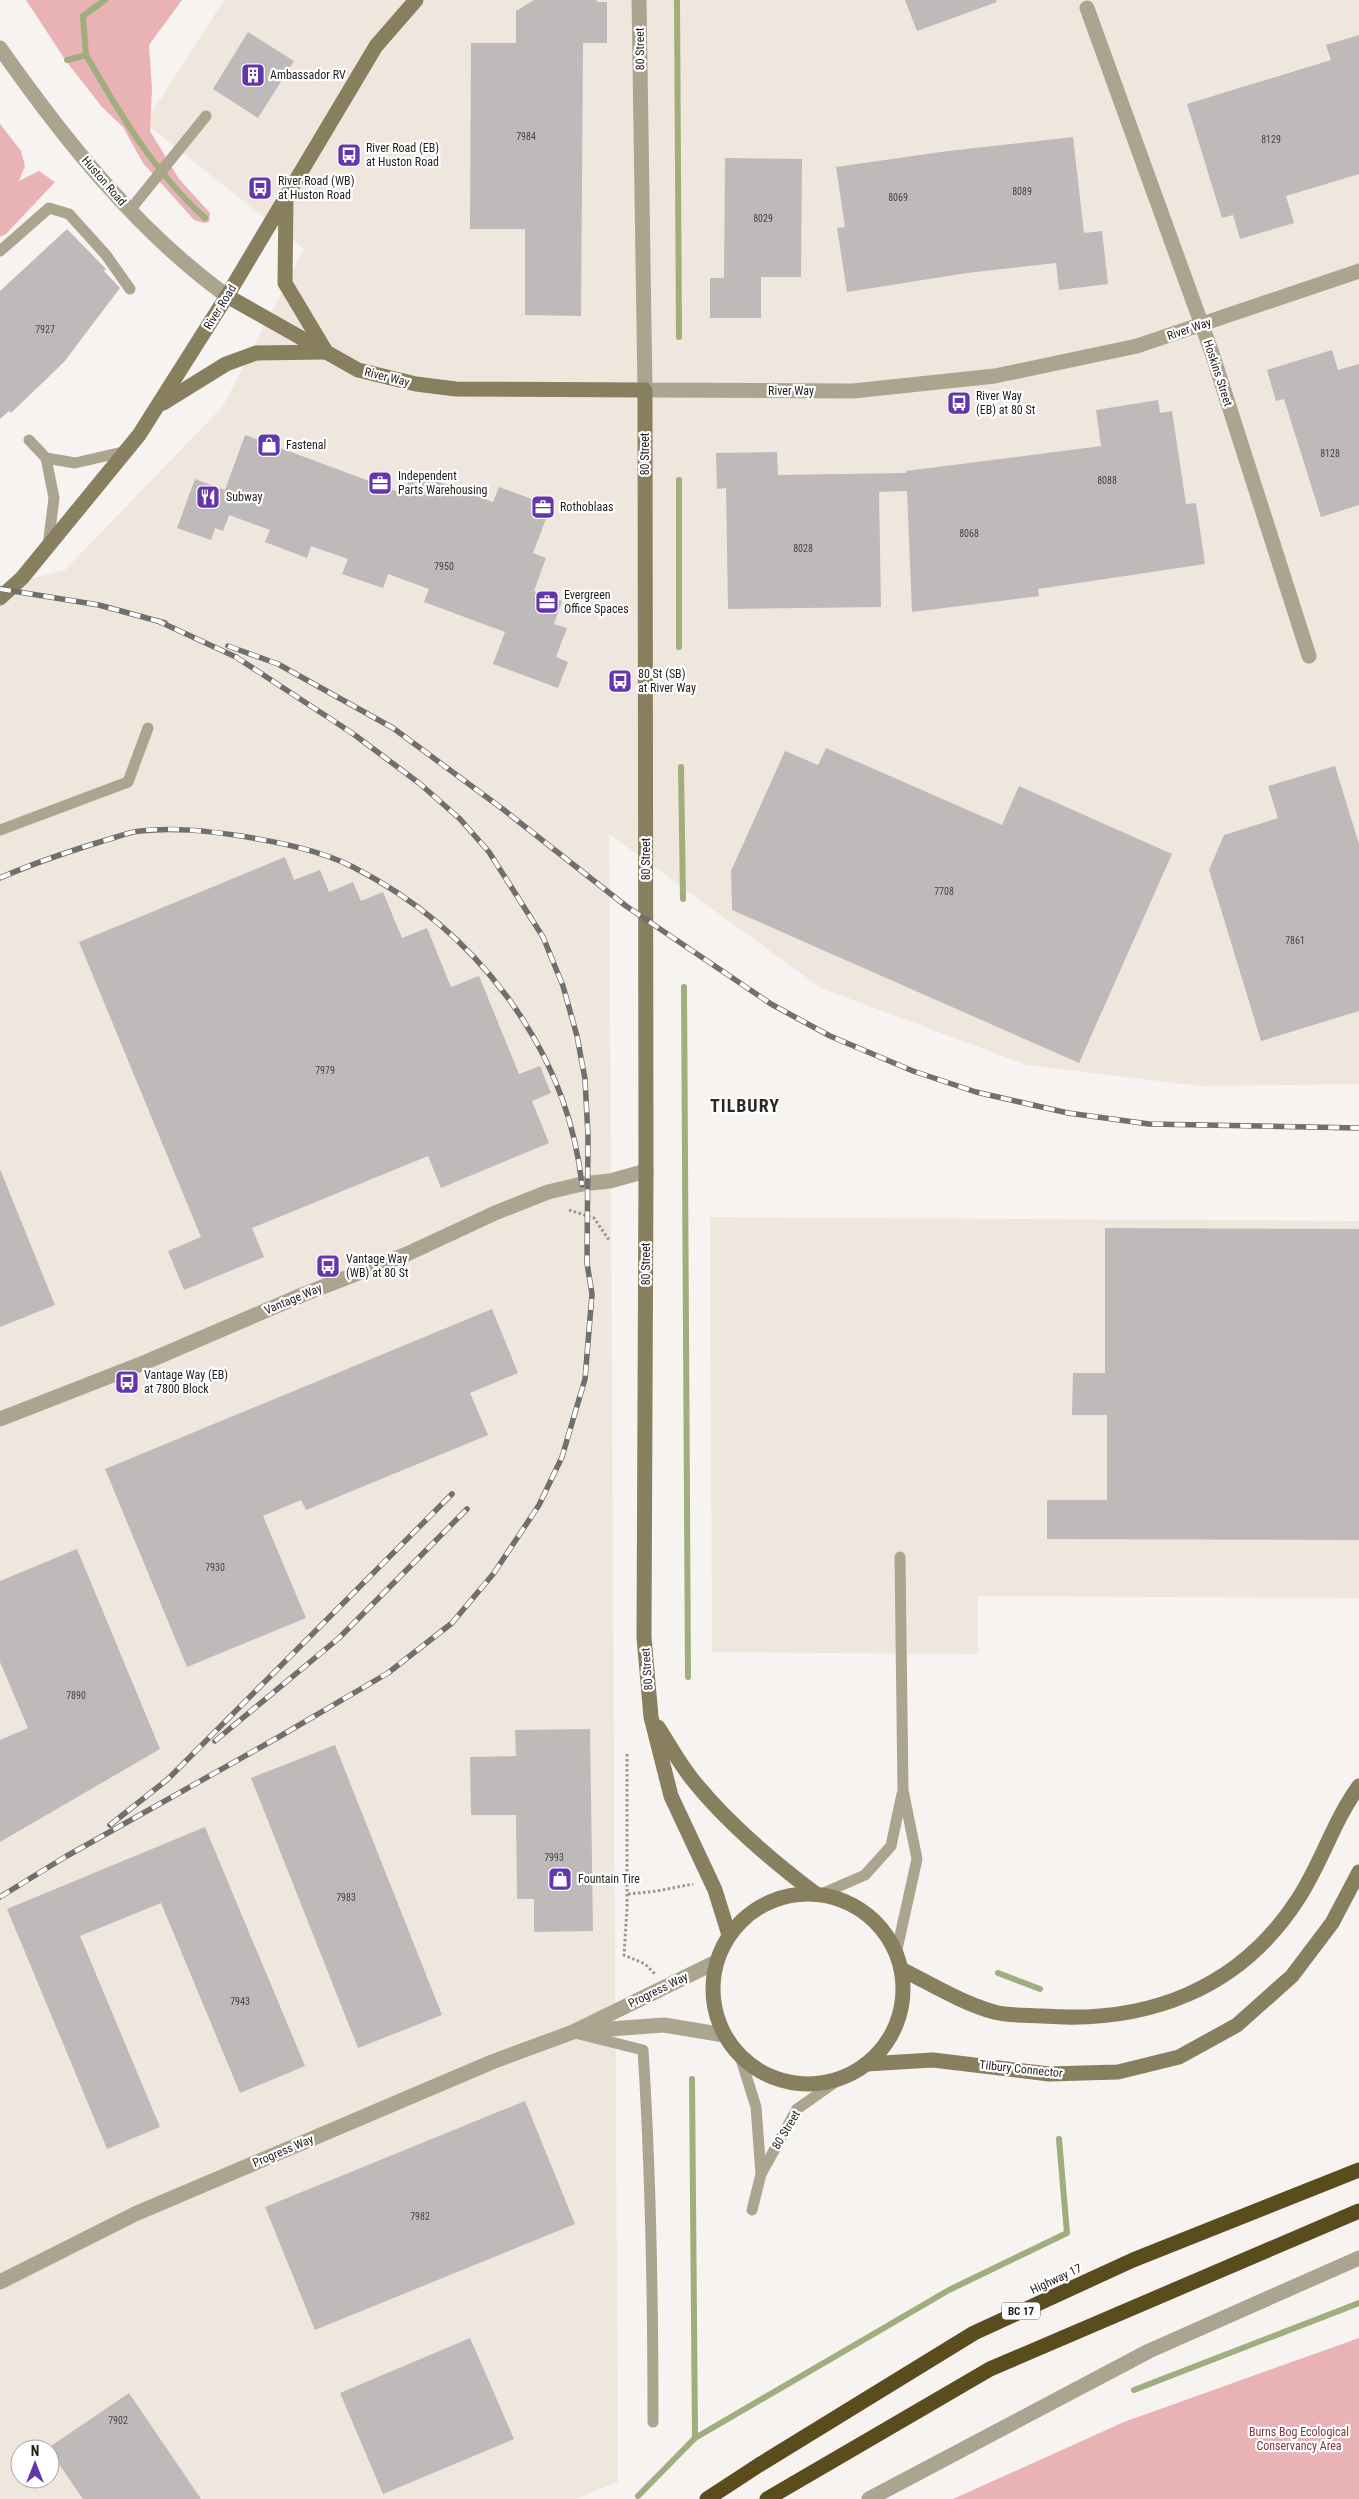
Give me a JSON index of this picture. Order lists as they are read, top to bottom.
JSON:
{
  "streets": {
    "highway": ["Highway 17", "BC 17"],
    "street": [
      "80 Street",
      "Huston Road",
      "River Road",
      "River Way",
      "Hoskins Street",
      "Vantage Way",
      "Progress Way",
      "Tilbury Connector"
    ]
  },
  "crossings": [
    ["80 Street", "River Way"],
    ["80 Street", "Vantage Way"],
    ["Huston Road", "River Road"],
    ["Huston Road", "River Way"],
    ["River Road", "River Way"],
    ["River Way", "Hoskins Street"]
  ],
  "districts": ["TILBURY"],
  "parks": ["Burns Bog Ecological Conservancy Area"],
  "places": {
    "building": ["Ambassador RV"],
    "bus stop": [
      "River Road (EB) at Huston Road",
      "River Road (WB) at Huston Road",
      "River Way (EB) at 80 St",
      "80 St (SB) at River Way",
      "Vantage Way (WB) at 80 St",
      "Vantage Way (EB) at 7800 Block"
    ],
    "shop": ["Fastenal", "Fountain Tire"],
    "office": ["Independent Parts Warehousing", "Rothoblaas", "Evergreen Office Spaces"],
    "restaurant": ["Subway"]
  },
  "house_numbers": [
    "7984",
    "8129",
    "8089",
    "8069",
    "8029",
    "7927",
    "8128",
    "8088",
    "8068",
    "8028",
    "7950",
    "7708",
    "7861",
    "7979",
    "7930",
    "7890",
    "7993",
    "7983",
    "7943",
    "7982",
    "7902"
  ],
  "north": "top"
}
